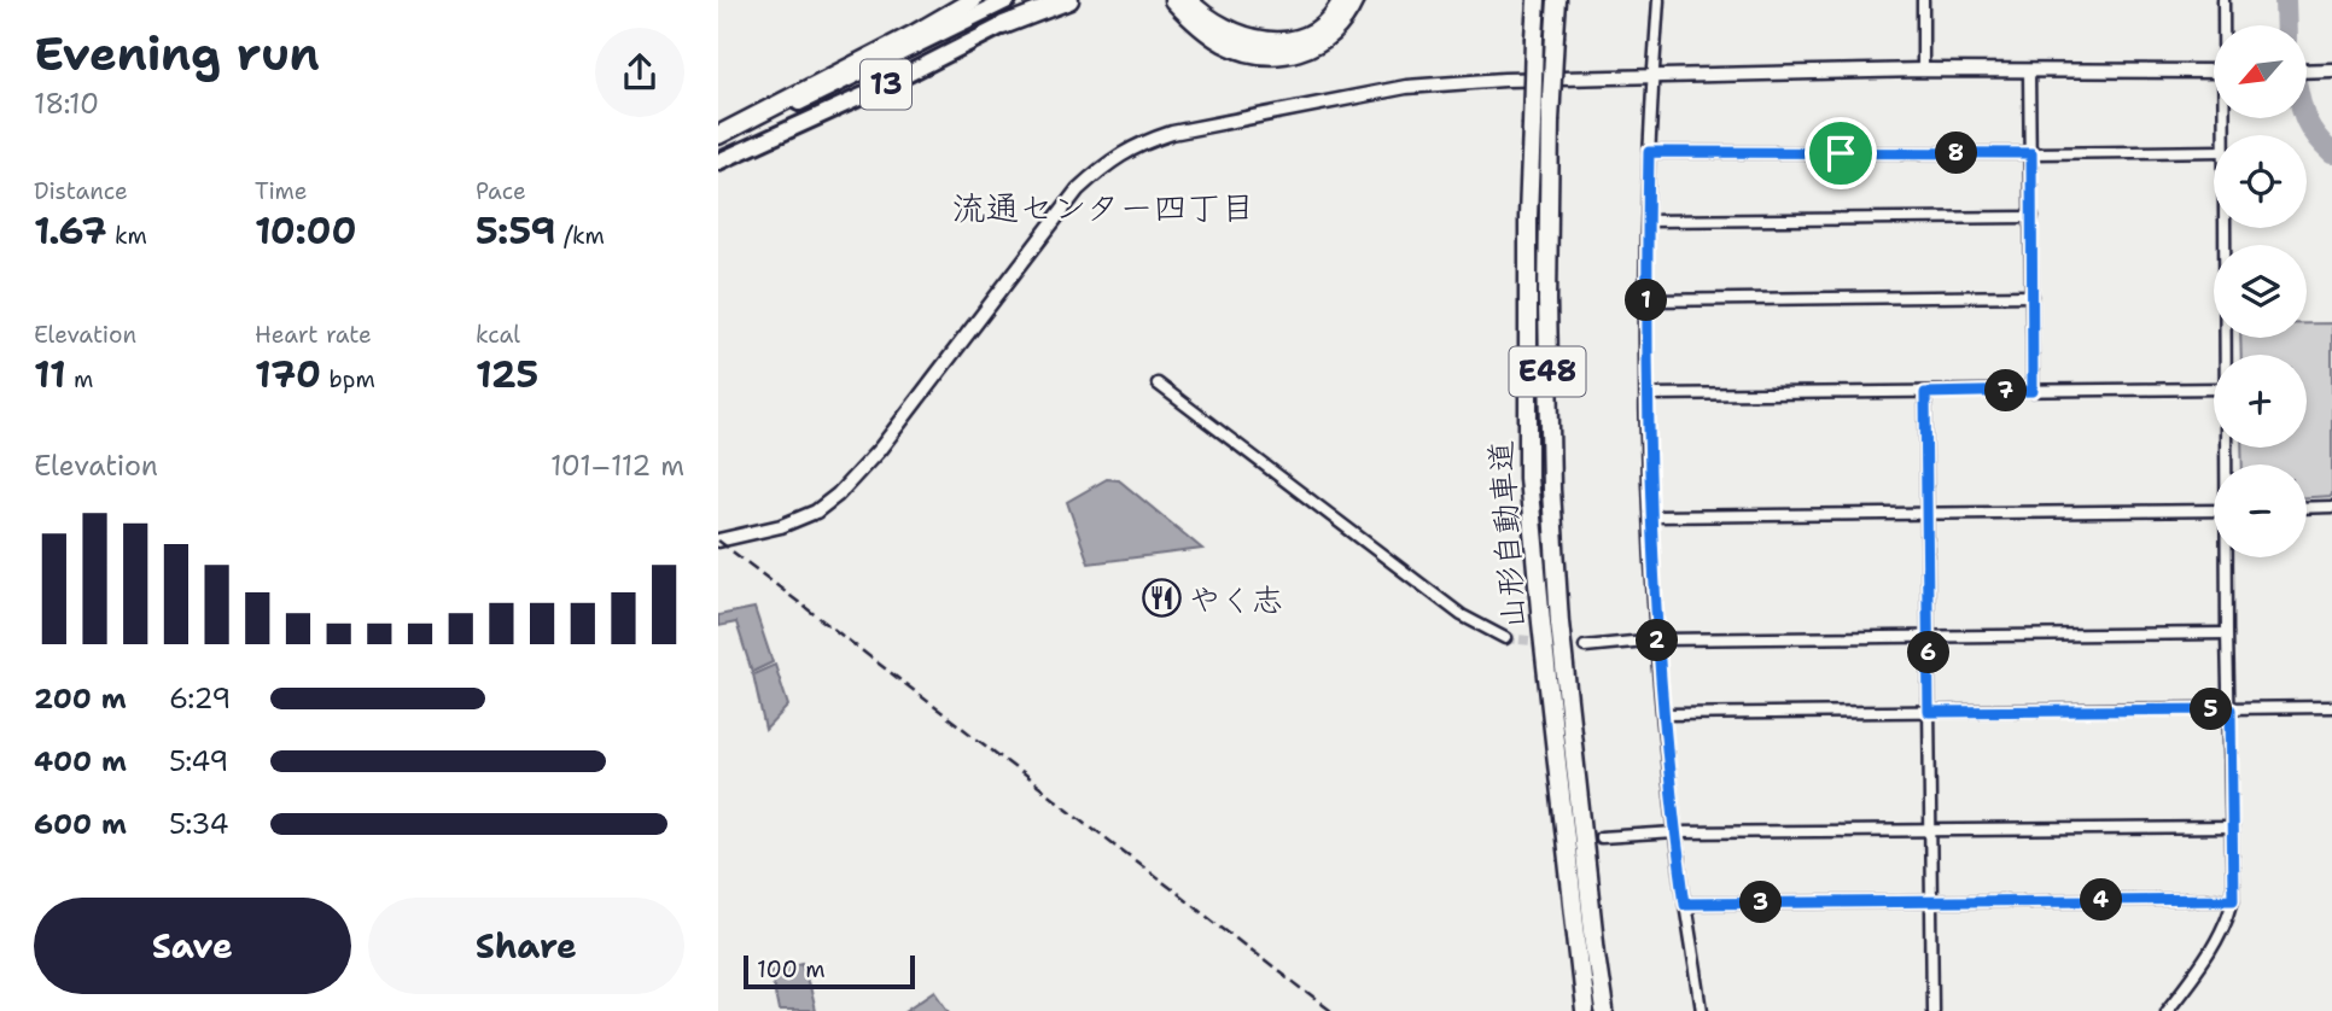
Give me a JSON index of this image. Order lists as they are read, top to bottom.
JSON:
{
  "streets": {
    "highway": ["13", "E48", "山形自動車道"]
  },
  "districts": ["流通センター四丁目"],
  "places": {
    "restaurant": ["やく志"]
  },
  "scale_bar": "100 m",
  "north": "bottom left",
  "page": {
    "heading": ["Evening run", "18:10"],
    "map_buttons": ["+", "−"],
    "pins": [
      "8",
      "1",
      "7",
      "2",
      "6",
      "5",
      "4",
      "3"
    ],
    "stats": [
      ["Distance", "1.67 km"],
      ["Time", "10:00"],
      ["Pace", "5:59 /km"],
      ["Elevation", "11 m"],
      ["Heart rate", "170 bpm"],
      ["kcal", "125"]
    ],
    "chart": ["Elevation", "101–112 m"],
    "list": [
      {
        "name": "200 m",
        "note": "6:29"
      },
      {
        "name": "400 m",
        "note": "5:49"
      },
      {
        "name": "600 m",
        "note": "5:34"
      }
    ],
    "buttons": ["Save", "Share"],
    "scale": "100 m"
  }
}
